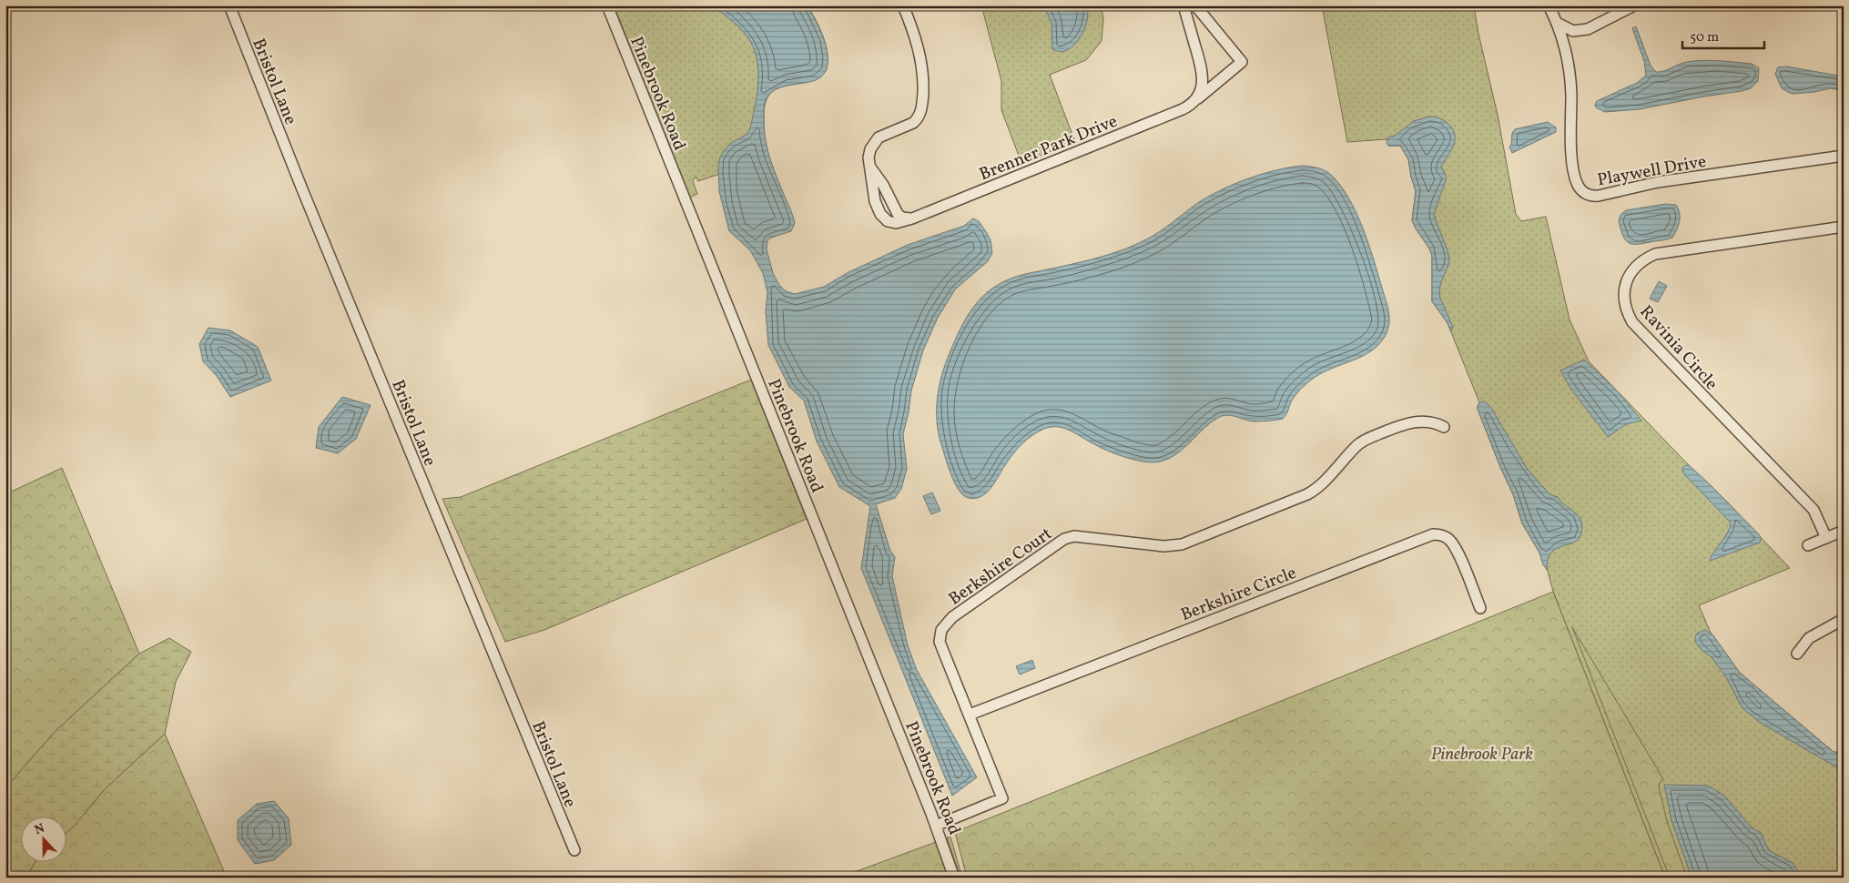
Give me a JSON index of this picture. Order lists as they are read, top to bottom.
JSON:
{
  "streets": {
    "street": [
      "Bristol Lane",
      "Pinebrook Road",
      "Brenner Park Drive",
      "Playwell Drive",
      "Ravinia Circle",
      "Berkshire Court",
      "Berkshire Circle"
    ]
  },
  "crossings": [
    ["Pinebrook Road", "Berkshire Court"],
    ["Berkshire Court", "Berkshire Circle"]
  ],
  "parks": ["Pinebrook Park"],
  "scale_bar": "50 m",
  "north": "top"
}
